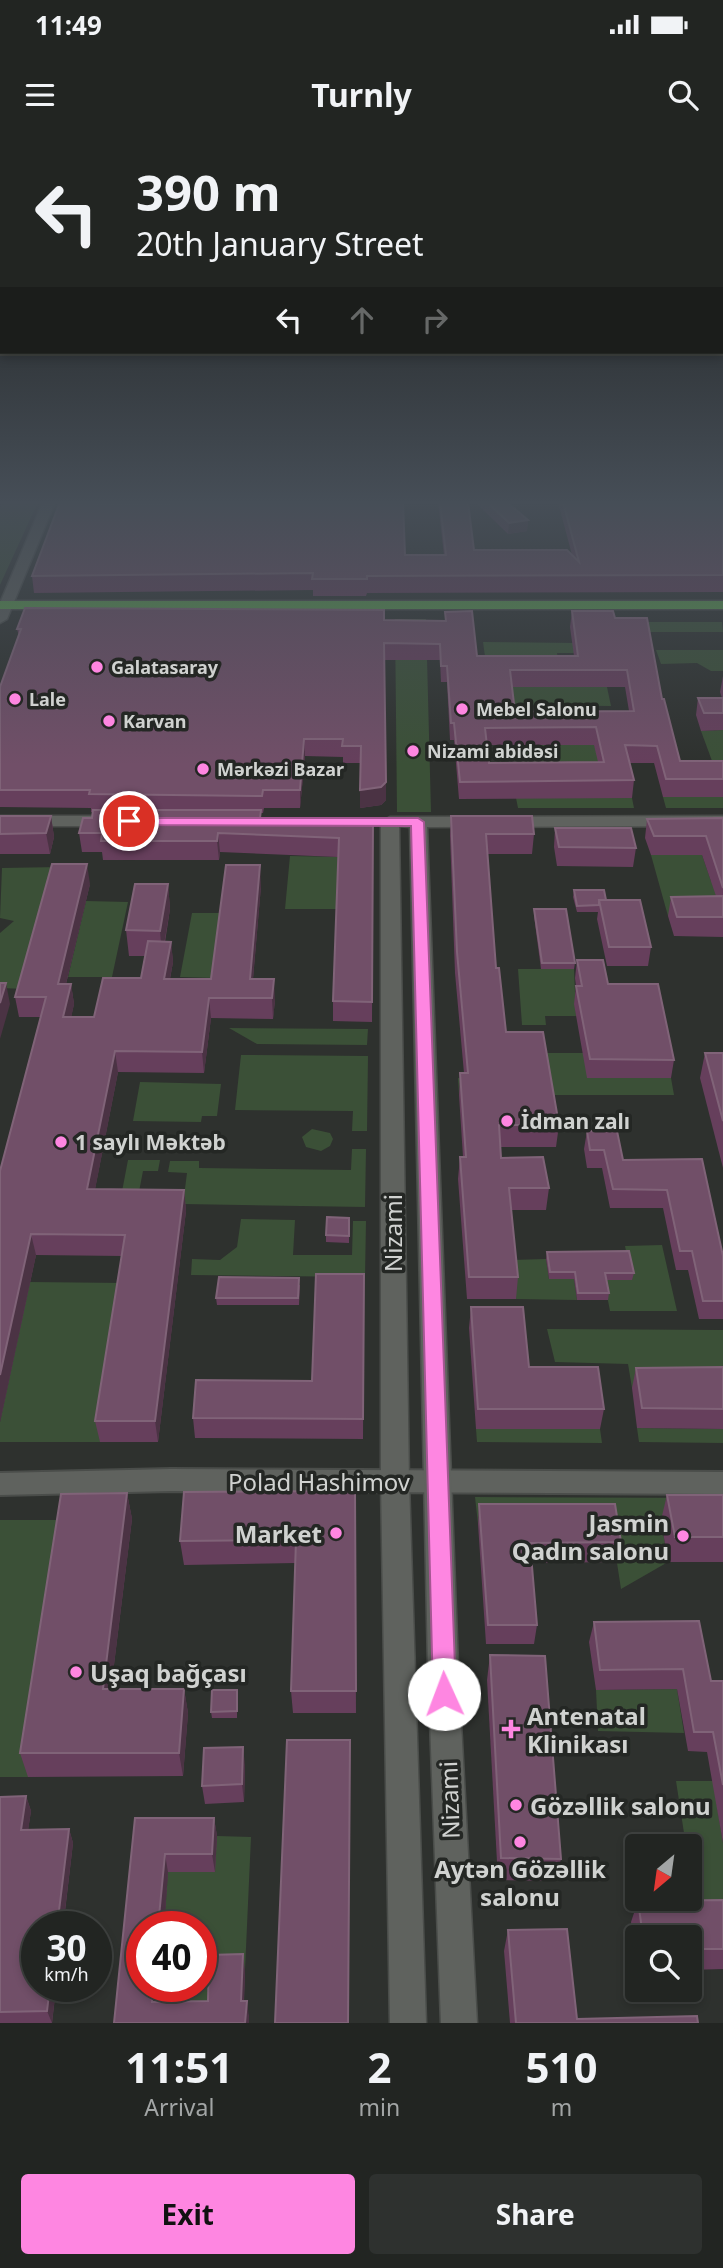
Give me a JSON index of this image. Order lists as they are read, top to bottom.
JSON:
{
  "streets": {
    "street": ["Nizami", "Polad Hashimov"]
  },
  "crossings": [
    ["Nizami", "Polad Hashimov"]
  ],
  "places": {
    "other": [
      "Galatasaray",
      "Lale",
      "Mebel Salonu",
      "Karvan",
      "Nizami abidәsi",
      "Mərkəzi Bazar",
      "İdman zalı",
      "1 saylı Məktəb",
      "Market",
      "Jasmin Qadın salonu",
      "Uşaq bağçası",
      "Gözəllik salonu",
      "Aytən Gözəllik salonu"
    ],
    "health": ["Antenatal Klinikası"]
  },
  "north": "bottom left",
  "page": {
    "status": "11:49",
    "header": "Turnly",
    "turn": ["390 m", "20th January Street"],
    "speed": "30 km/h",
    "limit": "40",
    "eta": [
      "11:51",
      "Arrival",
      "2",
      "min",
      "510",
      "m"
    ],
    "buttons": ["Exit", "Share"]
  }
}
